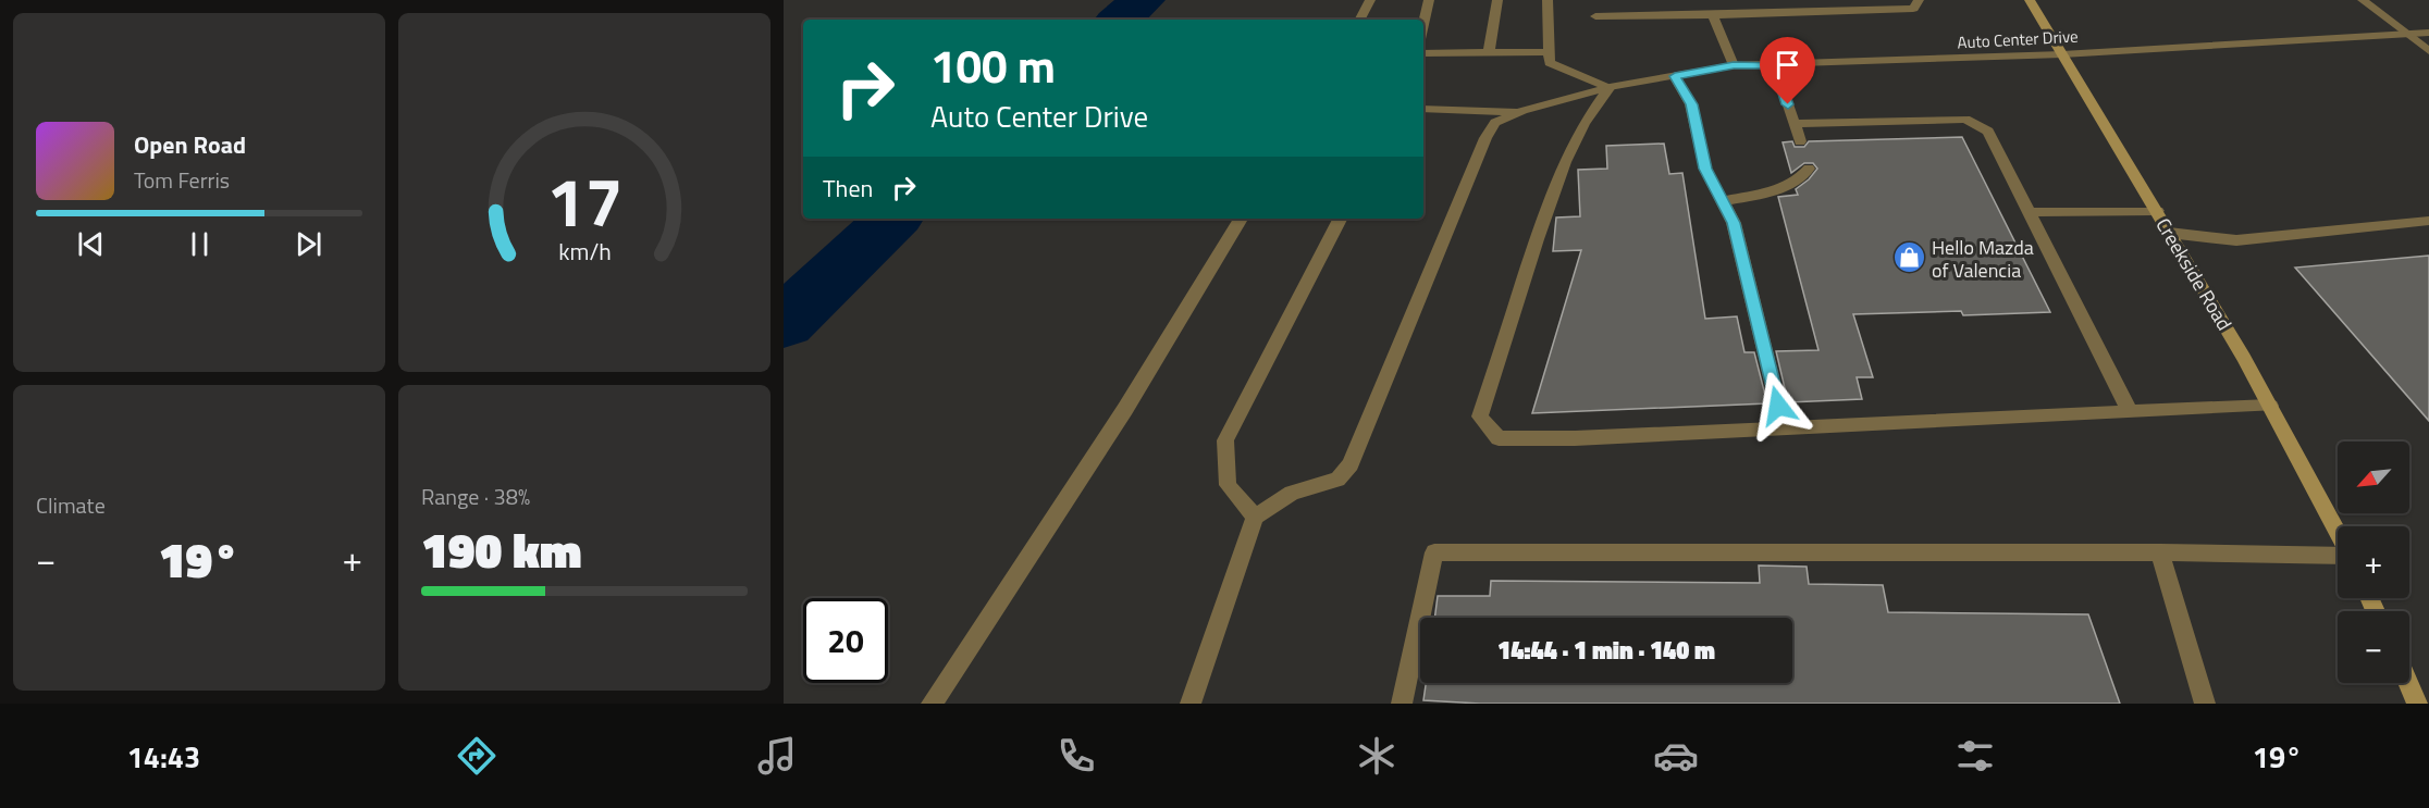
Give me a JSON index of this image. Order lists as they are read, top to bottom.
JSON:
{
  "streets": {
    "street": ["Auto Center Drive", "Creekside Road"]
  },
  "crossings": [
    ["Auto Center Drive", "Creekside Road"]
  ],
  "places": {
    "shop": ["Hello Mazda of Valencia"]
  },
  "north": "bottom left",
  "page": {
    "turn": ["100 m", "Auto Center Drive"],
    "song": ["Open Road", "Tom Ferris"],
    "then": "Then",
    "tile": [
      "Climate",
      ["Range · 38%", "190 km"]
    ],
    "map_buttons": ["+", "−"],
    "heat": ["−", "19°", "+"],
    "limit": "20",
    "trip": "14:44 · 1 min · 140 m",
    "tabs": ["14:43", "19°"],
    "gauge": ["17", "km/h"]
  }
}
